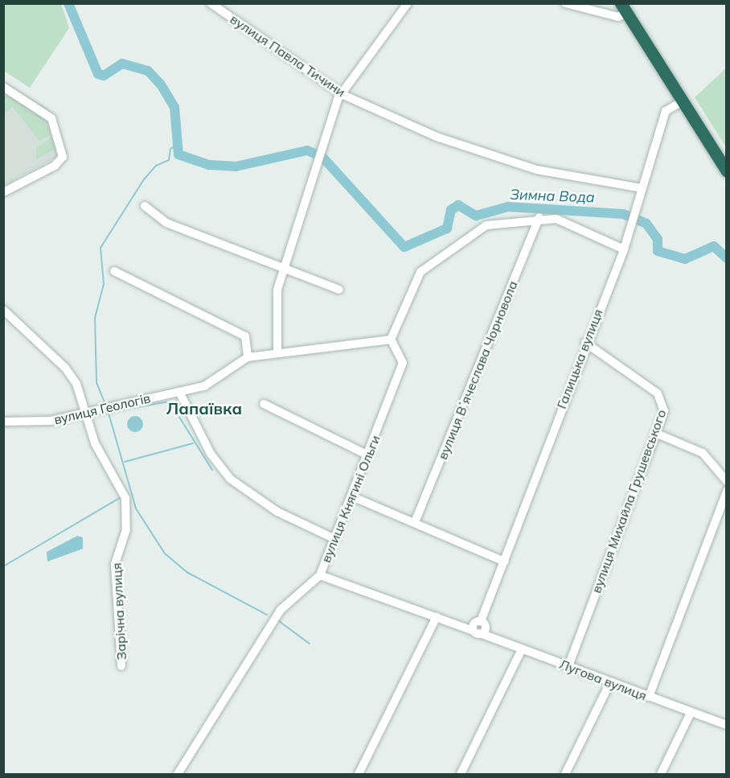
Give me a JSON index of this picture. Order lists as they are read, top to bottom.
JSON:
{
  "streets": {
    "street": [
      "вулиця Павла Тичини",
      "Галицька вулиця",
      "вулиця Вʼячеслава Чорновола",
      "вулиця Геологів",
      "вулиця Княгині Ольги",
      "вулиця Михайла Грушевського",
      "Зарічна вулиця",
      "Лугова вулиця"
    ]
  },
  "crossings": [
    ["вулиця Павла Тичини", "Галицька вулиця"],
    ["Галицька вулиця", "вулиця Михайла Грушевського"],
    ["Галицька вулиця", "Лугова вулиця"],
    ["вулиця Геологів", "вулиця Княгині Ольги"],
    ["вулиця Геологів", "Зарічна вулиця"],
    ["вулиця Княгині Ольги", "Лугова вулиця"],
    ["вулиця Михайла Грушевського", "Лугова вулиця"]
  ],
  "districts": ["Лапаївка"],
  "water": ["Зимна Вода"]
}
